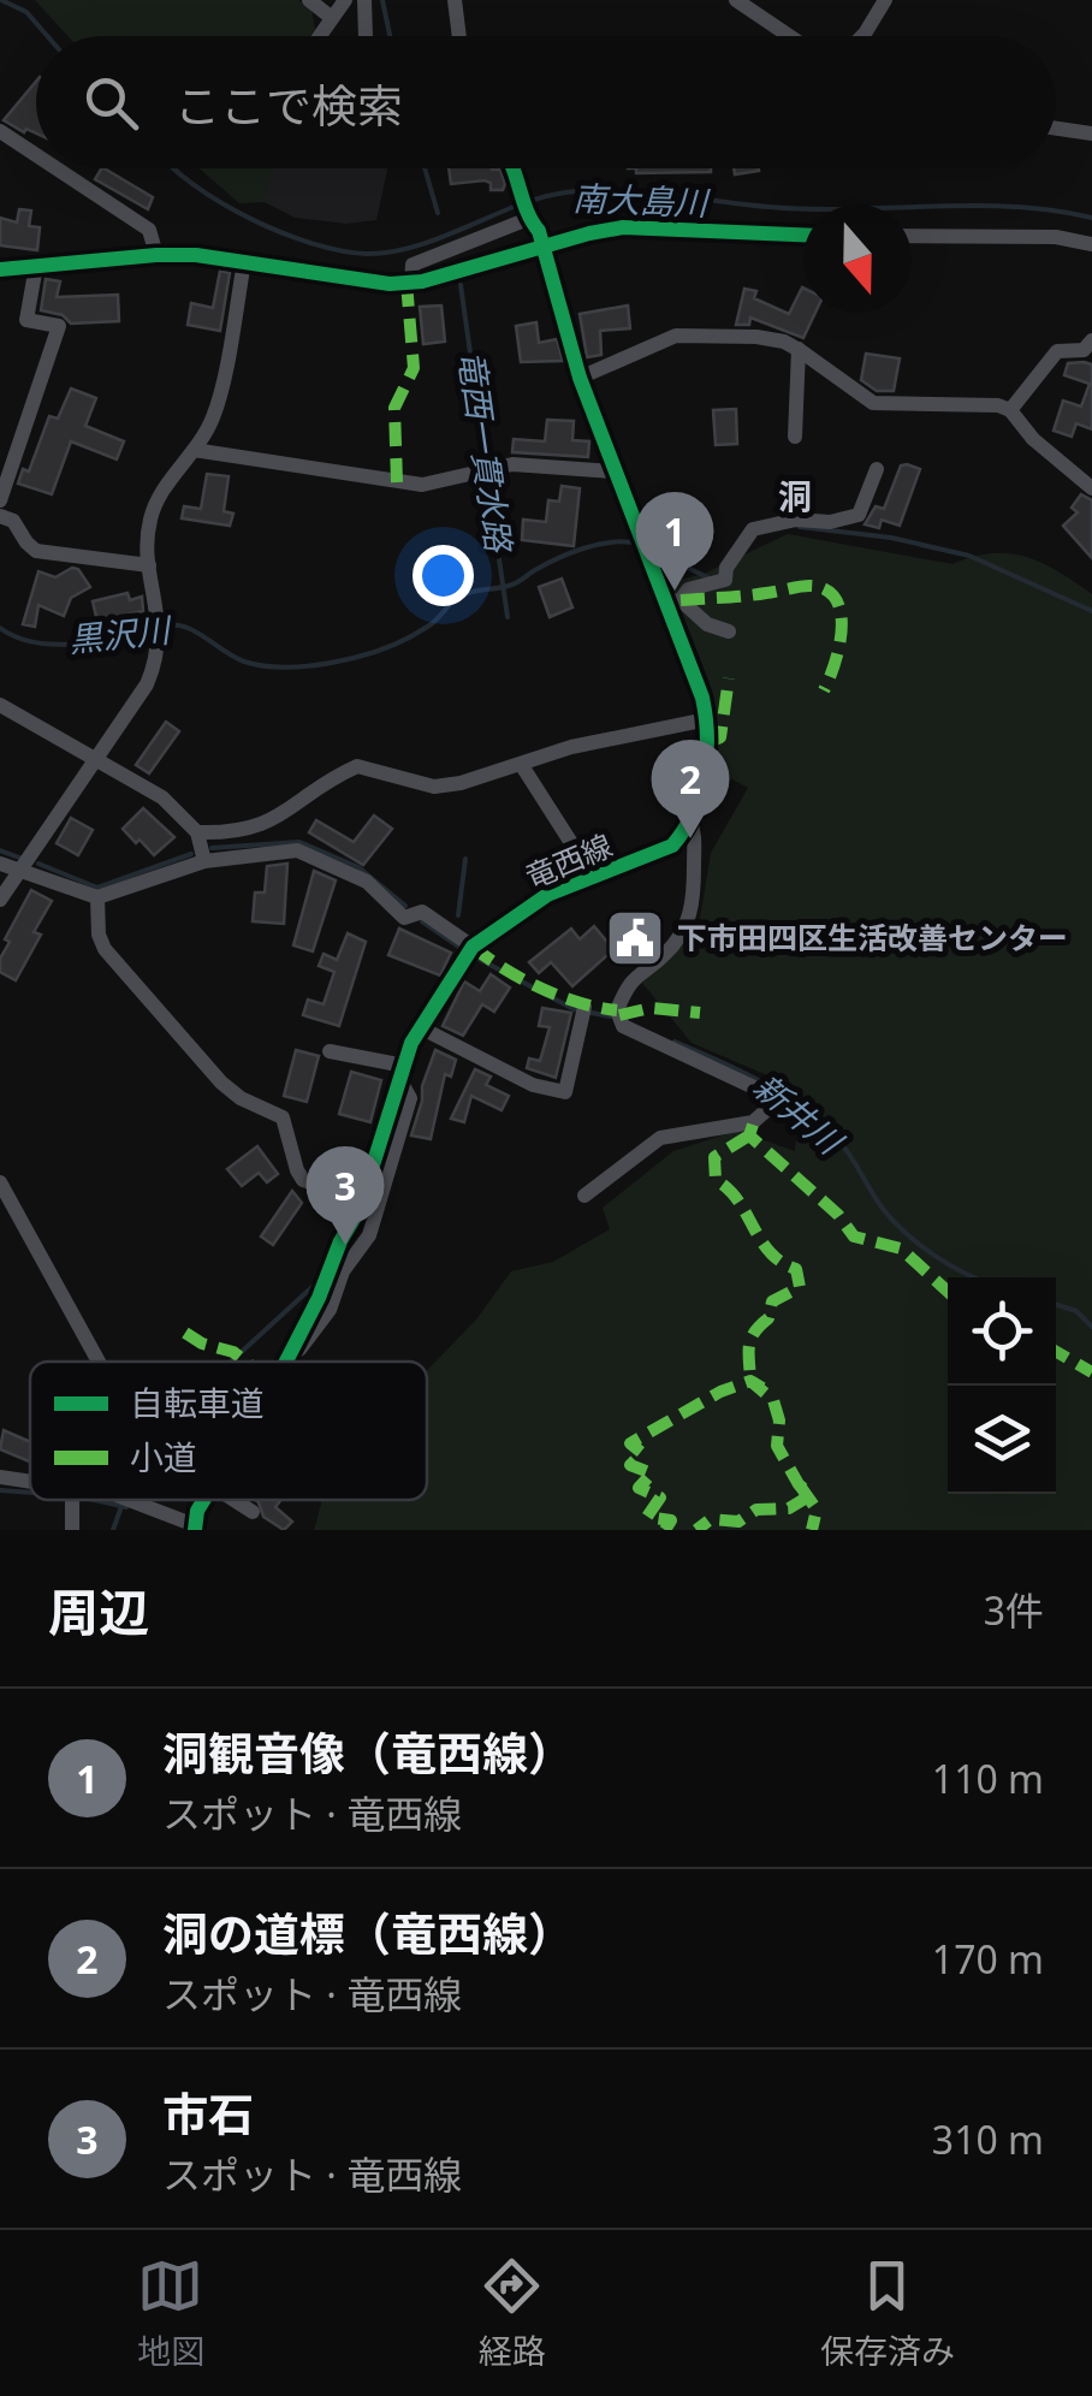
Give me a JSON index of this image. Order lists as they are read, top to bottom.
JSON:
{
  "streets": {
    "street": ["竜西線"]
  },
  "districts": ["洞"],
  "water": [
    "南大島川",
    "竜西一貫水路",
    "黒沢川",
    "新井川"
  ],
  "places": {
    "public building": ["下市田四区生活改善センター"]
  },
  "legend": ["自転車道", "小道"],
  "north": "bottom",
  "page": {
    "search": "ここで検索",
    "pins": ["1", "2", "3"],
    "heading": ["周辺", "3件"],
    "list": [
      {
        "mark": "1",
        "name": "洞観音像（竜西線）",
        "note": "スポット · 竜西線",
        "value": "110 m"
      },
      {
        "mark": "2",
        "name": "洞の道標（竜西線）",
        "note": "スポット · 竜西線",
        "value": "170 m"
      },
      {
        "mark": "3",
        "name": "市石",
        "note": "スポット · 竜西線",
        "value": "310 m"
      }
    ],
    "nav": ["地図", "経路", "保存済み"]
  }
}
